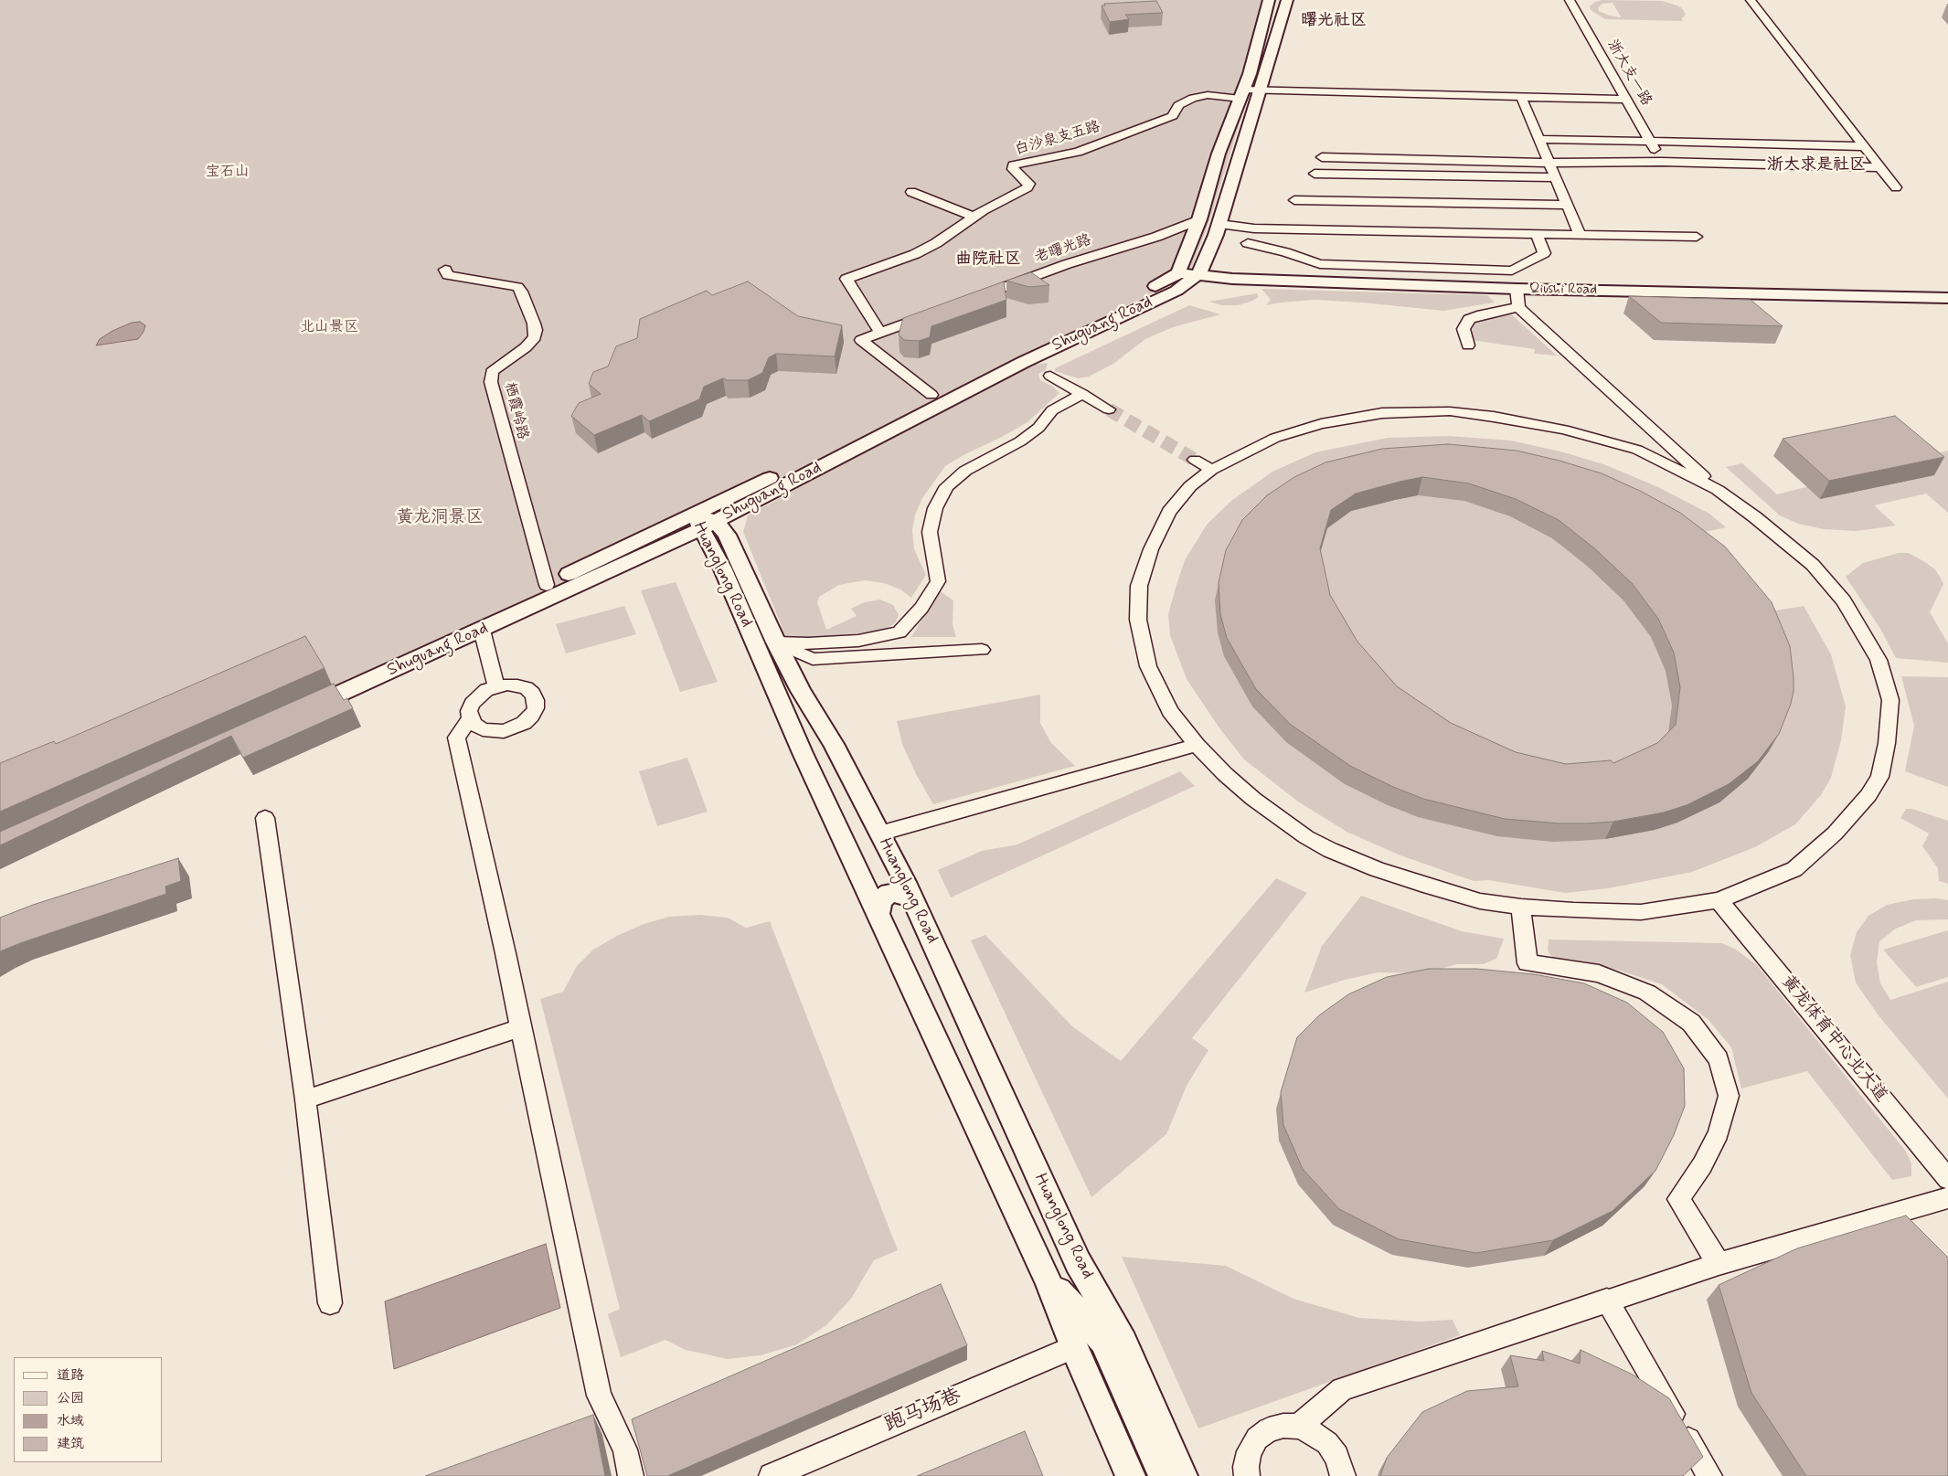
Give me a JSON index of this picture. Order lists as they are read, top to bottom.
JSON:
{
  "streets": {
    "main road": ["Qiushi Road", "Shuguang Road", "Huanglong Road"],
    "street": [
      "浙大支一路",
      "白沙泉支五路",
      "老曙光路",
      "栖霞岭路",
      "黄龙体育中心北大道",
      "跑马场巷"
    ]
  },
  "crossings": [
    ["Qiushi Road", "Shuguang Road"],
    ["Shuguang Road", "栖霞岭路"],
    ["Shuguang Road", "Huanglong Road"],
    ["Huanglong Road", "跑马场巷"]
  ],
  "districts": ["曙光社区", "浙大求是社区", "曲院社区"],
  "parks": ["宝石山", "北山景区", "黄龙洞景区"],
  "legend": [
    "道路",
    "公园",
    "水域",
    "建筑"
  ]
}
